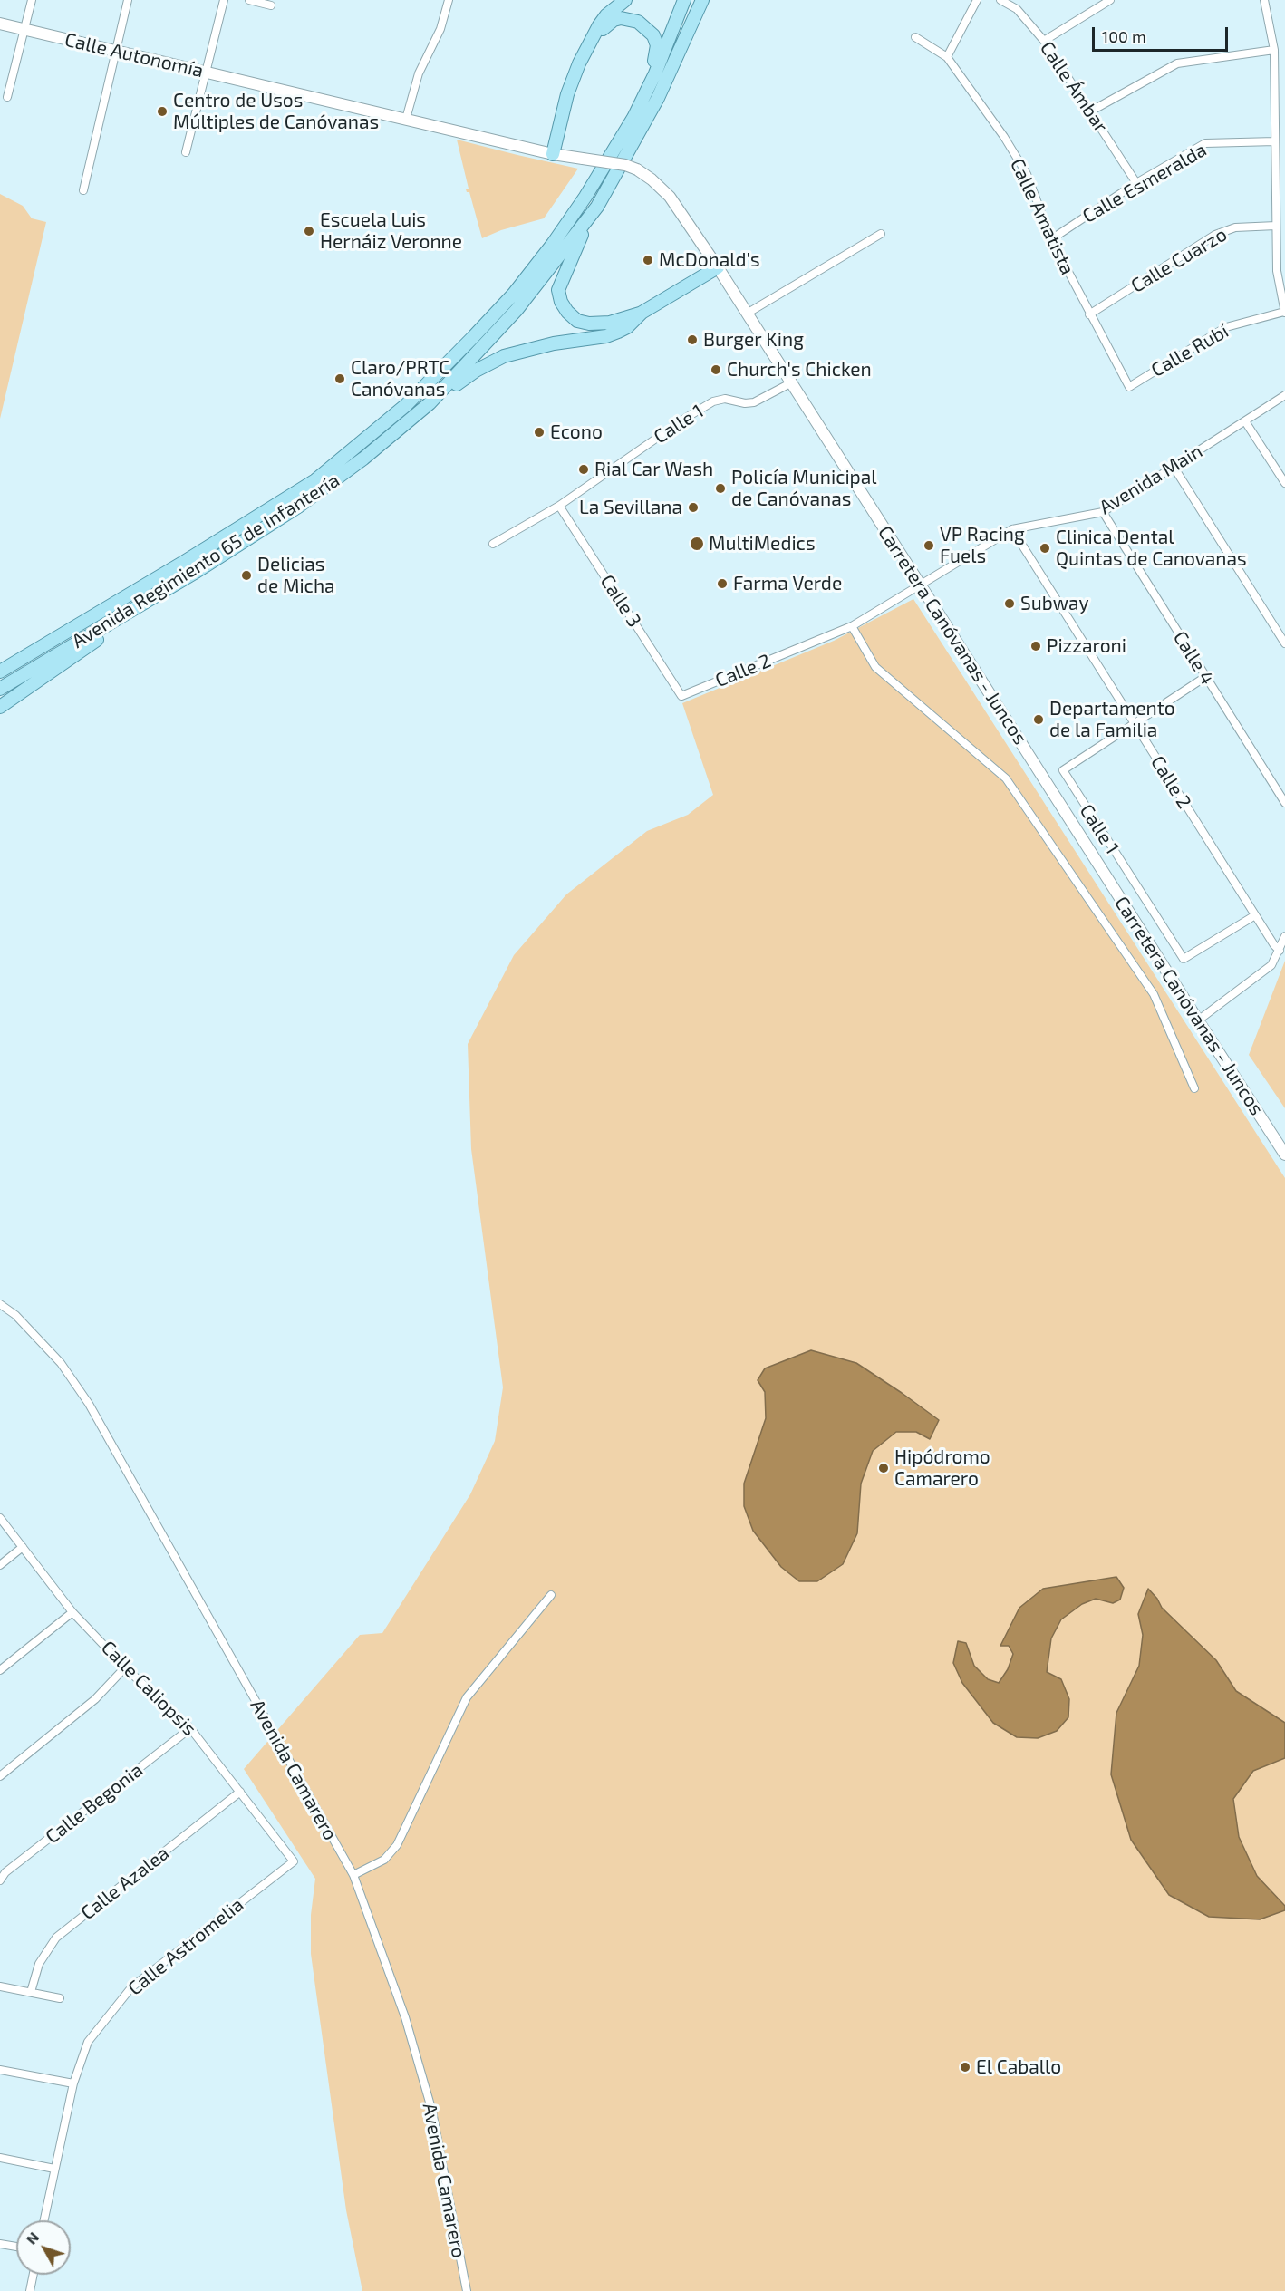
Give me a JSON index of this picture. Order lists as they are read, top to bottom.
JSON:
{
  "streets": {
    "main road": ["Calle Autonomía", "Avenida Regimiento 65 de Infantería", "Carretera Canóvanas - Juncos"],
    "street": [
      "Calle Ámbar",
      "Calle Esmeralda",
      "Calle Amatista",
      "Calle Cuarzo",
      "Calle Rubí",
      "Calle 1",
      "Avenida Main",
      "Calle 3",
      "Calle 4",
      "Calle 2",
      "Calle Caliopsis",
      "Avenida Camarero",
      "Calle Begonia",
      "Calle Azalea",
      "Calle Astromelia"
    ]
  },
  "crossings": [
    ["Calle Autonomía", "Carretera Canóvanas - Juncos"],
    ["Calle Ámbar", "Calle Esmeralda"],
    ["Calle Esmeralda", "Calle Amatista"],
    ["Calle Amatista", "Calle Cuarzo"],
    ["Calle Amatista", "Calle Rubí"],
    ["Calle 1", "Calle 3"],
    ["Calle 1", "Carretera Canóvanas - Juncos"],
    ["Calle 1", "Calle 4"],
    ["Calle 1", "Calle 2"],
    ["Avenida Main", "Carretera Canóvanas - Juncos"],
    ["Avenida Main", "Calle 4"],
    ["Avenida Main", "Calle 2"],
    ["Calle 3", "Calle 2"],
    ["Carretera Canóvanas - Juncos", "Calle 2"],
    ["Calle Caliopsis", "Calle Begonia"],
    ["Calle Caliopsis", "Calle Azalea"],
    ["Calle Caliopsis", "Calle Astromelia"]
  ],
  "places": [
    "Centro de Usos Múltiples de Canóvanas",
    "Escuela Luis Hernáiz Veronne",
    "McDonald's",
    "Burger King",
    "Church's Chicken",
    "Claro/PRTC Canóvanas",
    "Econo",
    "Rial Car Wash",
    "Policía Municipal de Canóvanas",
    "La Sevillana",
    "MultiMedics",
    "VP Racing Fuels",
    "Clinica Dental Quintas de Canovanas",
    "Delicias de Micha",
    "Farma Verde",
    "Subway",
    "Pizzaroni",
    "Departamento de la Familia",
    "Hipódromo Camarero",
    "El Caballo"
  ],
  "scale_bar": "100 m",
  "north": "top left"
}
